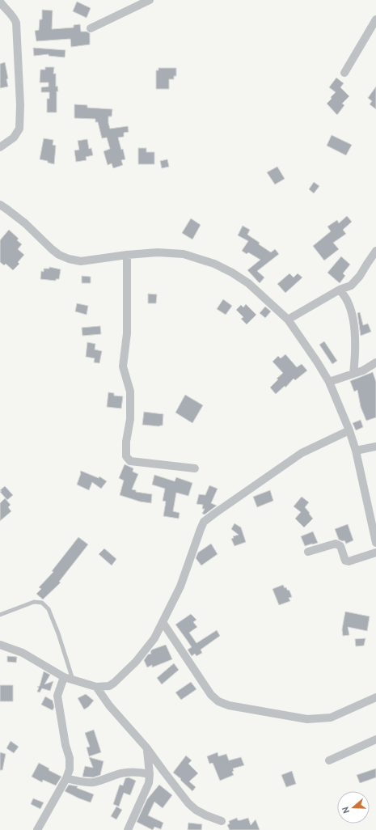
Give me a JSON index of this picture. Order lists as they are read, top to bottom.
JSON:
{
  "north": "left"
}
